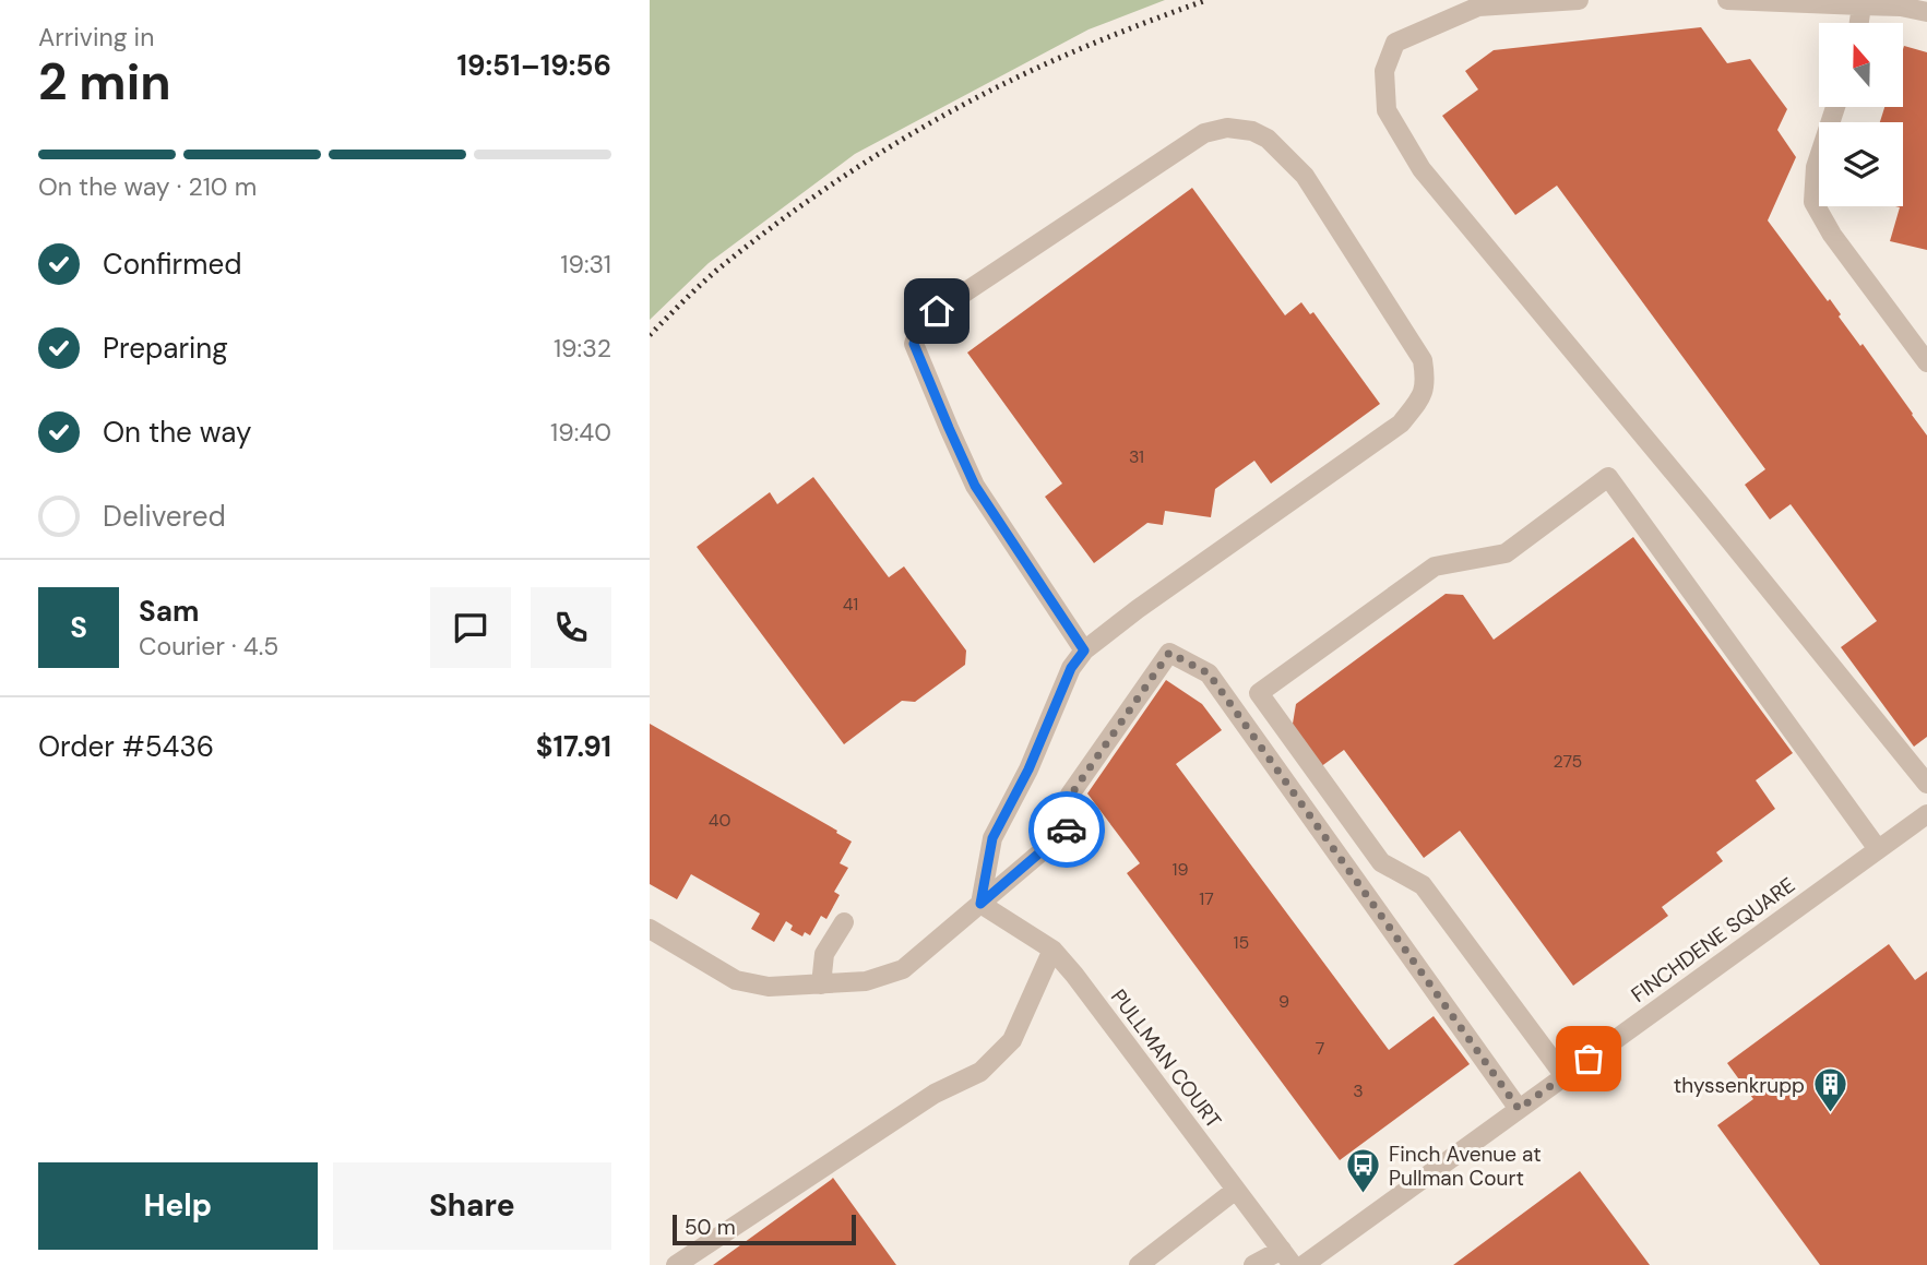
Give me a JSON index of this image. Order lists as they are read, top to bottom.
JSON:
{
  "streets": {
    "street": ["FINCHDENE SQUARE", "PULLMAN COURT"]
  },
  "places": {
    "building": ["thyssenkrupp"],
    "bus stop": ["Finch Avenue at Pullman Court"]
  },
  "house_numbers": [
    "31",
    "41",
    "275",
    "40",
    "19",
    "17",
    "15",
    "9",
    "7",
    "3"
  ],
  "scale_bar": "50 m",
  "north": "top",
  "page": {
    "heading": ["2 min", "Arriving in", "19:51–19:56"],
    "panel": [
      "Sam",
      "Courier · 4.5",
      "Order #5436",
      "$17.91"
    ],
    "bar": "On the way · 210 m",
    "list": [
      ["Confirmed", "19:31"],
      ["Preparing", "19:32"],
      ["On the way", "19:40"],
      "Delivered"
    ],
    "round": "S",
    "buttons": ["Help", "Share"],
    "scale": "50 m"
  }
}
